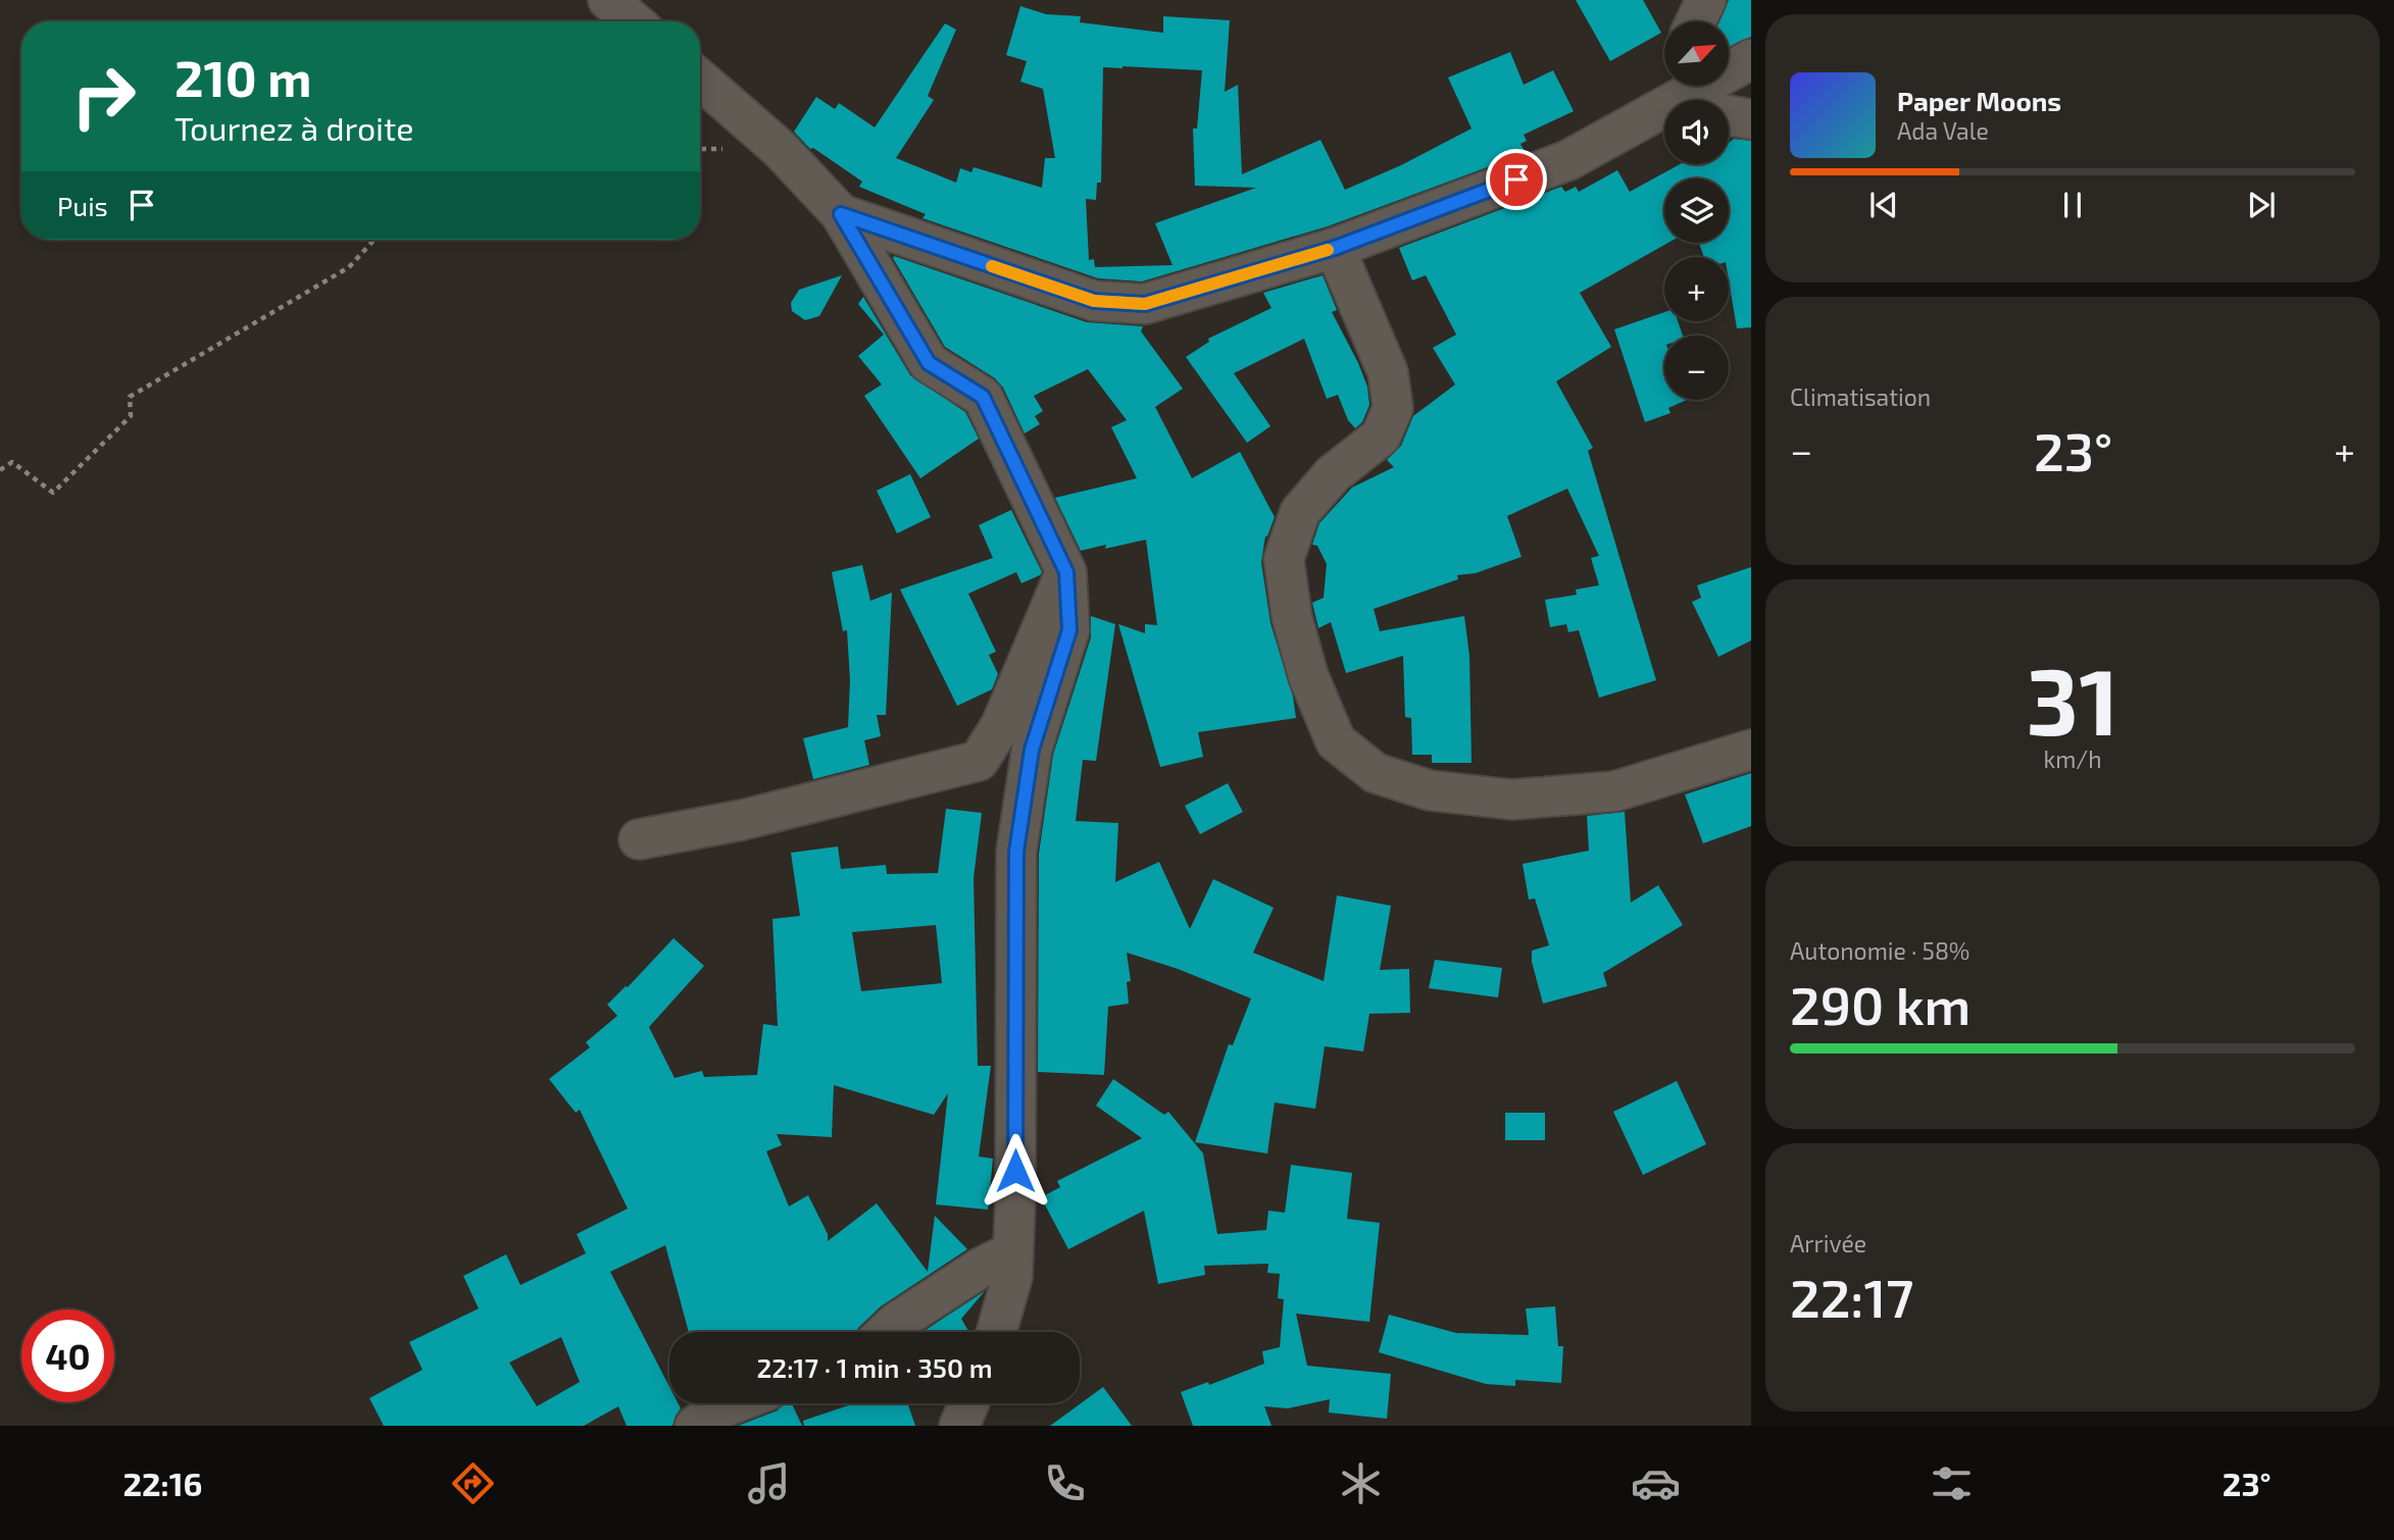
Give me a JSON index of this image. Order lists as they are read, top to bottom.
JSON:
{
  "north": "top right",
  "page": {
    "map_buttons": ["+", "−"],
    "turn": ["210 m", "Tournez à droite"],
    "song": ["Paper Moons", "Ada Vale"],
    "then": "Puis",
    "tile": [
      "Climatisation",
      ["31", "km/h"],
      ["Autonomie · 58%", "290 km"],
      ["Arrivée", "22:17"]
    ],
    "heat": ["−", "23°", "+"],
    "limit": "40",
    "trip": "22:17 · 1 min · 350 m",
    "tabs": ["22:16", "23°"]
  }
}
